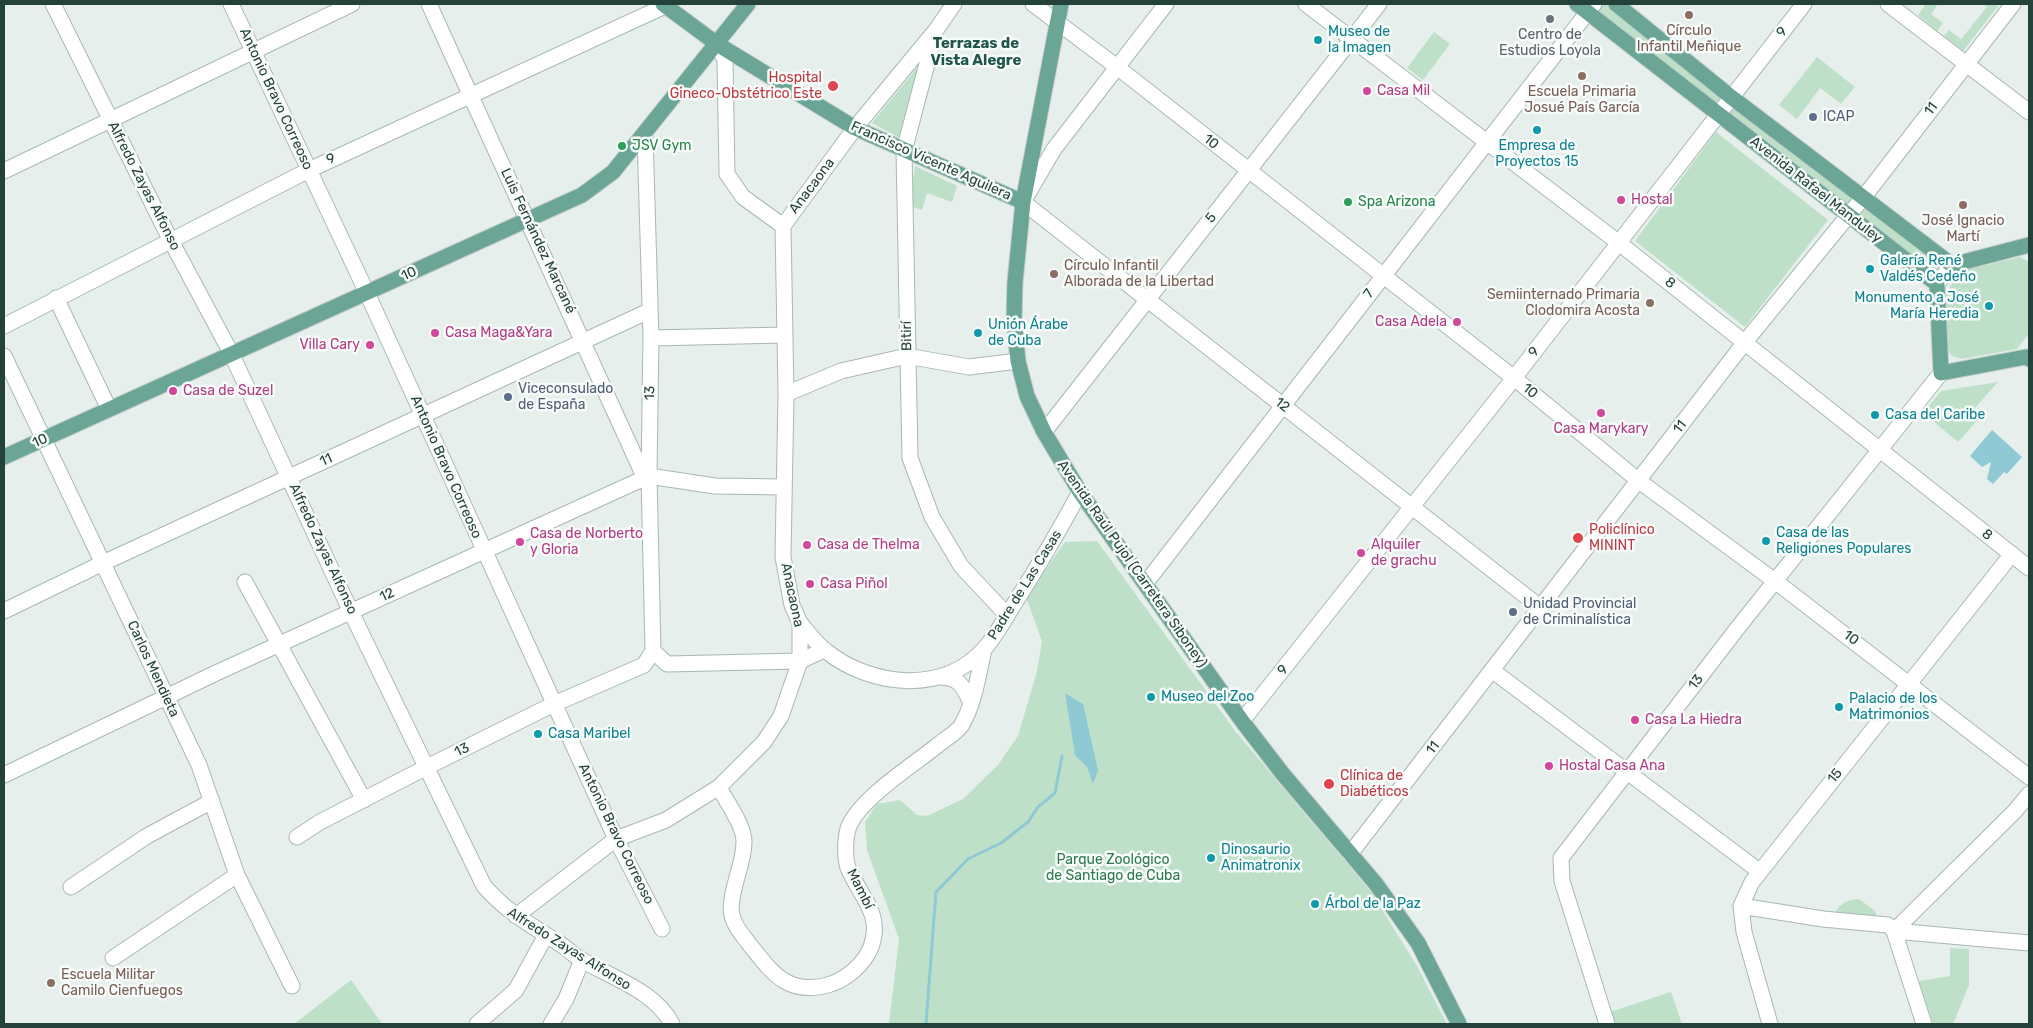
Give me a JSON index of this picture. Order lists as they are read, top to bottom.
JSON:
{
  "streets": {
    "main road": [
      "10",
      "Francisco Vicente Aguilera",
      "Avenida Rafael Manduley",
      "Avenida Raúl Pujol (Carretera Siboney)"
    ],
    "street": [
      "9",
      "Antonio Bravo Correoso",
      "11",
      "Alfredo Zayas Alfonso",
      "Anacaona",
      "5",
      "Luis Fernández Marcané",
      "8",
      "7",
      "Bitirí",
      "13",
      "12",
      "Padre de Las Casas",
      "Carlos Mendieta",
      "15",
      "Mambí"
    ]
  },
  "crossings": [
    ["9", "Antonio Bravo Correoso"],
    ["9", "10"],
    ["9", "Francisco Vicente Aguilera"],
    ["9", "Alfredo Zayas Alfonso"],
    ["9", "Avenida Rafael Manduley"],
    ["9", "Luis Fernández Marcané"],
    ["9", "8"],
    ["9", "12"],
    ["9", "Avenida Raúl Pujol (Carretera Siboney)"],
    ["Antonio Bravo Correoso", "11"],
    ["Antonio Bravo Correoso", "10"],
    ["Antonio Bravo Correoso", "Anacaona"],
    ["Antonio Bravo Correoso", "13"],
    ["Antonio Bravo Correoso", "12"],
    ["11", "10"],
    ["11", "Alfredo Zayas Alfonso"],
    ["11", "Avenida Rafael Manduley"],
    ["11", "Luis Fernández Marcané"],
    ["11", "8"],
    ["11", "13"],
    ["11", "12"],
    ["11", "Avenida Raúl Pujol (Carretera Siboney)"],
    ["11", "Carlos Mendieta"],
    ["10", "Francisco Vicente Aguilera"],
    ["10", "Alfredo Zayas Alfonso"],
    ["10", "5"],
    ["10", "Luis Fernández Marcané"],
    ["10", "7"],
    ["10", "13"],
    ["10", "Avenida Raúl Pujol (Carretera Siboney)"],
    ["10", "Carlos Mendieta"],
    ["10", "15"],
    ["Francisco Vicente Aguilera", "Anacaona"],
    ["Francisco Vicente Aguilera", "Bitirí"],
    ["Francisco Vicente Aguilera", "12"],
    ["Francisco Vicente Aguilera", "Avenida Raúl Pujol (Carretera Siboney)"],
    ["Alfredo Zayas Alfonso", "Anacaona"],
    ["Alfredo Zayas Alfonso", "13"],
    ["Alfredo Zayas Alfonso", "12"],
    ["Anacaona", "Bitirí"],
    ["Anacaona", "Padre de Las Casas"],
    ["Anacaona", "Mambí"],
    ["Avenida Rafael Manduley", "7"],
    ["5", "8"],
    ["5", "12"],
    ["5", "Avenida Raúl Pujol (Carretera Siboney)"],
    ["Luis Fernández Marcané", "13"],
    ["Luis Fernández Marcané", "12"],
    ["8", "7"],
    ["8", "13"],
    ["8", "15"],
    ["7", "12"],
    ["7", "Avenida Raúl Pujol (Carretera Siboney)"],
    ["Bitirí", "Padre de Las Casas"],
    ["13", "12"],
    ["12", "Avenida Raúl Pujol (Carretera Siboney)"],
    ["12", "Carlos Mendieta"],
    ["Avenida Raúl Pujol (Carretera Siboney)", "Padre de Las Casas"],
    ["Padre de Las Casas", "Mambí"]
  ],
  "districts": ["Terrazas de Vista Alegre"],
  "parks": ["Parque Zoológico de Santiago de Cuba"],
  "places": [
    "Círculo Infantil Meñique",
    "Centro de Estudios Loyola",
    "Museo de la Imagen",
    "Escuela Primaria Josué País García",
    "Hospital Gineco-Obstétrico Este",
    "Casa Mil",
    "ICAP",
    "Empresa de Proyectos 15",
    "JSV Gym",
    "Hostal",
    "Spa Arizona",
    "José Ignacio Martí",
    "Galería René Valdés Cedeño",
    "Círculo Infantil Alborada de la Libertad",
    "Semiinternado Primaria Clodomira Acosta",
    "Monumento a José María Heredia",
    "Casa Adela",
    "Casa Maga&Yara",
    "Unión Árabe de Cuba",
    "Villa Cary",
    "Casa de Suzel",
    "Viceconsulado de España",
    "Casa Marykary",
    "Casa del Caribe",
    "Policlínico MININT",
    "Casa de las Religiones Populares",
    "Casa de Norberto y Gloria",
    "Casa de Thelma",
    "Alquiler de grachu",
    "Casa Piñol",
    "Unidad Provincial de Criminalística",
    "Museo del Zoo",
    "Palacio de los Matrimonios",
    "Casa La Hiedra",
    "Casa Maribel",
    "Hostal Casa Ana",
    "Clínica de Diabéticos",
    "Dinosaurio Animatronix",
    "Árbol de la Paz",
    "Escuela Militar Camilo Cienfuegos"
  ]
}
